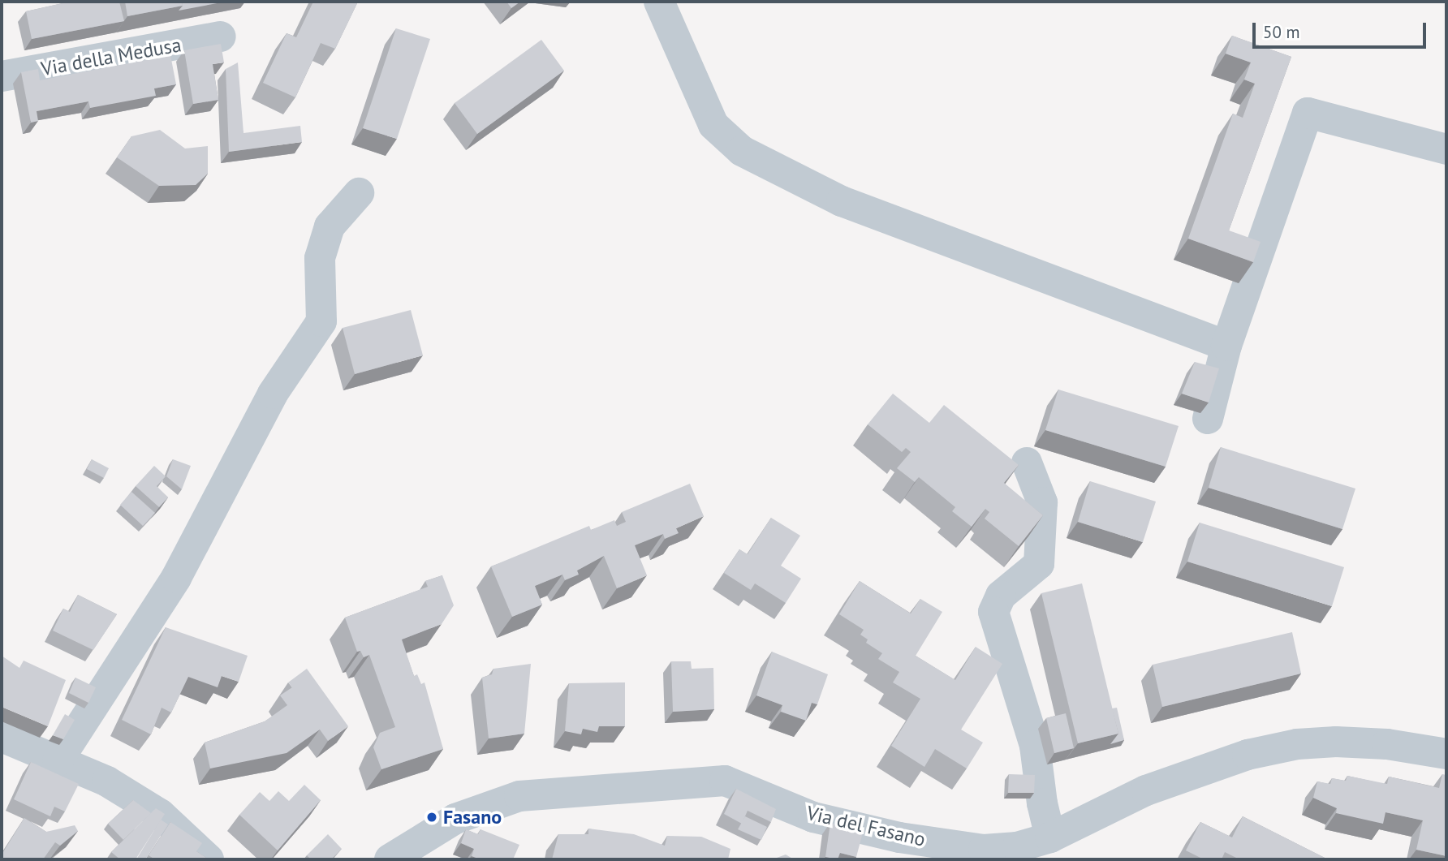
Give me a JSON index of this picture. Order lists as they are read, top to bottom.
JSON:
{
  "streets": {
    "street": ["Via della Medusa", "Via del Fasano"]
  },
  "places": ["Fasano"],
  "scale_bar": "50 m"
}
